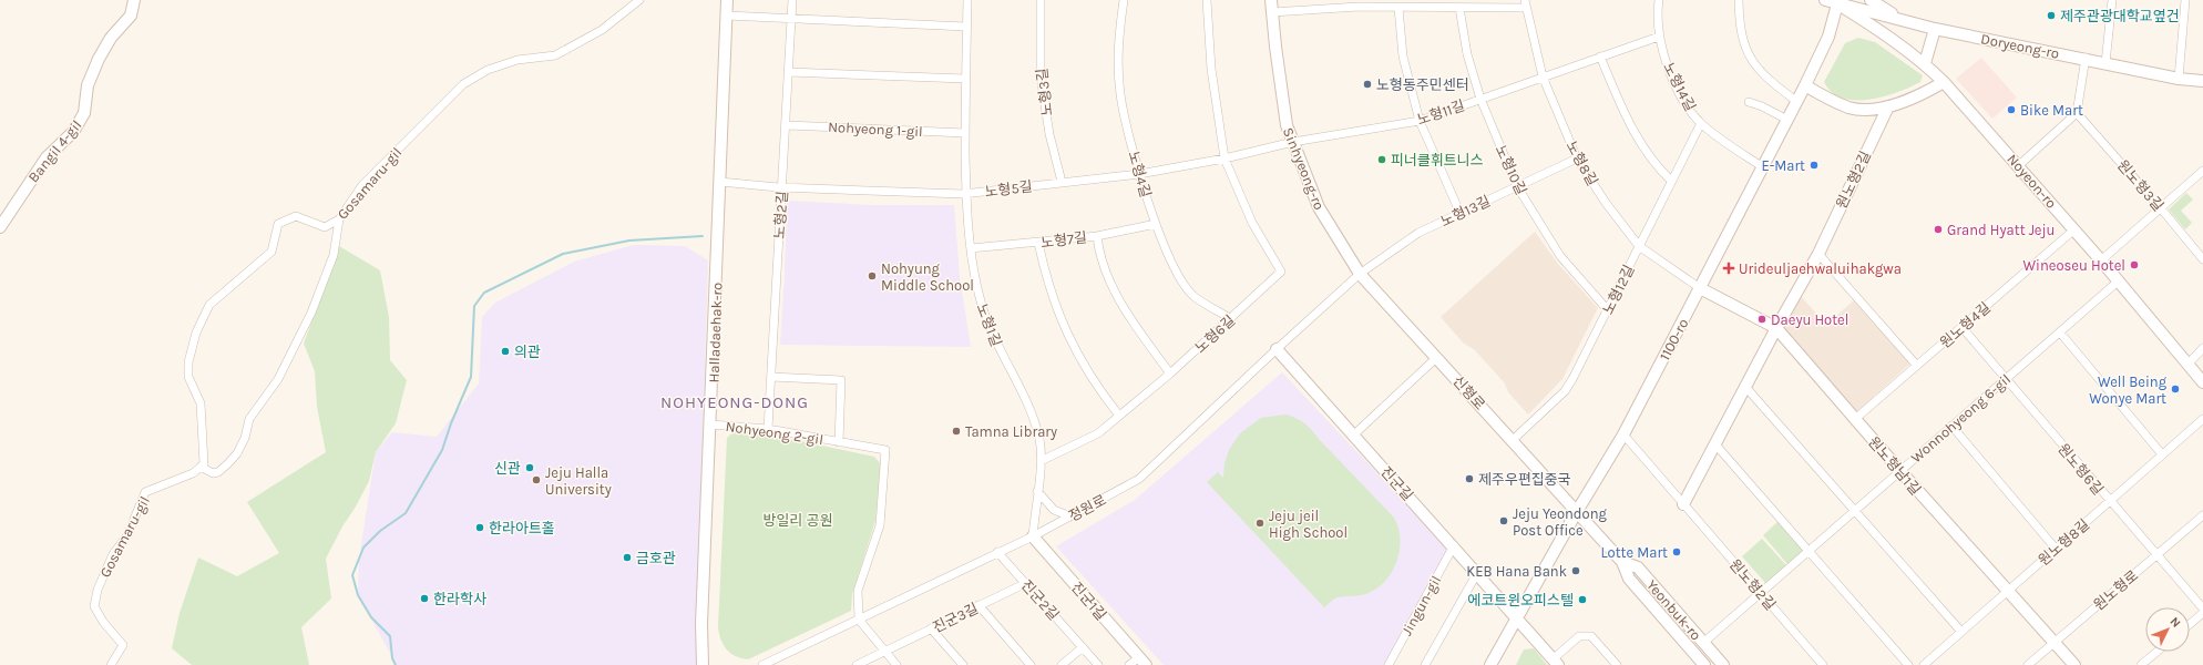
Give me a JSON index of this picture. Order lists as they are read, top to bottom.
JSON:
{
  "streets": {
    "main road": [
      "Doryeong-ro",
      "Bangil 4-gil",
      "Sinhyeong-ro",
      "원노형2길",
      "Noyeon-ro",
      "Halladaehak-ro",
      "1100-ro",
      "신형로",
      "원노형남1길",
      "진군길",
      "진군1길",
      "Yeonbuk-ro"
    ],
    "street": [
      "노형14길",
      "노형3길",
      "노형11길",
      "Nohyeong 1-gil",
      "노형8길",
      "노형10길",
      "노형4길",
      "Gosamaru-gil",
      "원노형3길",
      "노형5길",
      "노형13길",
      "노형2길",
      "노형7길",
      "노형12길",
      "노형1길",
      "원노형4길",
      "노형6길",
      "Wonnohyeong 6-gil",
      "Nohyeong 2-gil",
      "원노형6길",
      "정원로",
      "원노형8길",
      "원노형로",
      "진군2길",
      "Jingun-gil",
      "진군3길"
    ]
  },
  "crossings": [
    ["Doryeong-ro", "Noyeon-ro"],
    ["Doryeong-ro", "1100-ro"],
    ["노형14길", "노형11길"],
    ["노형14길", "노형12길"],
    ["노형14길", "1100-ro"],
    ["노형3길", "노형5길"],
    ["노형11길", "노형8길"],
    ["노형11길", "Sinhyeong-ro"],
    ["노형11길", "노형10길"],
    ["노형11길", "노형5길"],
    ["Nohyeong 1-gil", "노형2길"],
    ["Nohyeong 1-gil", "노형1길"],
    ["노형8길", "노형13길"],
    ["노형8길", "노형12길"],
    ["노형8길", "1100-ro"],
    ["노형8길", "원노형남1길"],
    ["Sinhyeong-ro", "노형5길"],
    ["Sinhyeong-ro", "노형13길"],
    ["Sinhyeong-ro", "신형로"],
    ["Sinhyeong-ro", "정원로"],
    ["노형10길", "노형13길"],
    ["노형10길", "노형12길"],
    ["노형4길", "노형5길"],
    ["노형4길", "노형7길"],
    ["노형4길", "노형6길"],
    ["원노형2길", "1100-ro"],
    ["원노형2길", "Wonnohyeong 6-gil"],
    ["원노형2길", "원노형남1길"],
    ["Noyeon-ro", "원노형4길"],
    ["Noyeon-ro", "1100-ro"],
    ["Noyeon-ro", "Wonnohyeong 6-gil"],
    ["노형5길", "노형2길"],
    ["노형5길", "노형1길"],
    ["노형5길", "Halladaehak-ro"],
    ["노형5길", "노형6길"],
    ["노형13길", "신형로"],
    ["노형13길", "정원로"],
    ["노형2길", "Nohyeong 2-gil"],
    ["노형7길", "노형1길"],
    ["노형12길", "신형로"],
    ["노형1길", "노형6길"],
    ["노형1길", "정원로"],
    ["노형1길", "진군1길"],
    ["원노형4길", "원노형남1길"],
    ["원노형4길", "원노형6길"],
    ["Halladaehak-ro", "Nohyeong 2-gil"],
    ["1100-ro", "신형로"],
    ["1100-ro", "원노형남1길"],
    ["1100-ro", "진군길"],
    ["1100-ro", "Yeonbuk-ro"],
    ["신형로", "정원로"],
    ["신형로", "Yeonbuk-ro"],
    ["Wonnohyeong 6-gil", "원노형남1길"],
    ["Wonnohyeong 6-gil", "원노형6길"],
    ["Wonnohyeong 6-gil", "Yeonbuk-ro"],
    ["Nohyeong 2-gil", "정원로"],
    ["원노형남1길", "원노형8길"],
    ["원노형남1길", "원노형로"],
    ["원노형6길", "원노형8길"],
    ["원노형6길", "원노형로"],
    ["진군길", "정원로"],
    ["진군길", "Jingun-gil"],
    ["정원로", "진군2길"],
    ["정원로", "진군1길"],
    ["진군2길", "진군3길"]
  ],
  "districts": ["NOHYEONG-DONG"],
  "parks": ["방일리 공원"],
  "places": {
    "other": [
      "제주관광대학교옆건",
      "노형동주민센터",
      "Bike Mart",
      "피너클휘트니스",
      "E-Mart",
      "Grand Hyatt Jeju",
      "Wineoseu Hotel",
      "Nohyung Middle School",
      "Daeyu Hotel",
      "의관",
      "Well Being Wonye Mart",
      "Tamna Library",
      "신관",
      "제주우편집중국",
      "Jeju Halla University",
      "Jeju Yeondong Post Office",
      "Jeju jeil High School",
      "한라아트홀",
      "Lotte Mart",
      "금호관",
      "KEB Hana Bank",
      "한라학사",
      "에코트윈오피스텔"
    ],
    "health": ["Urideuljaehwaluihakgwa"]
  },
  "north": "top right"
}
